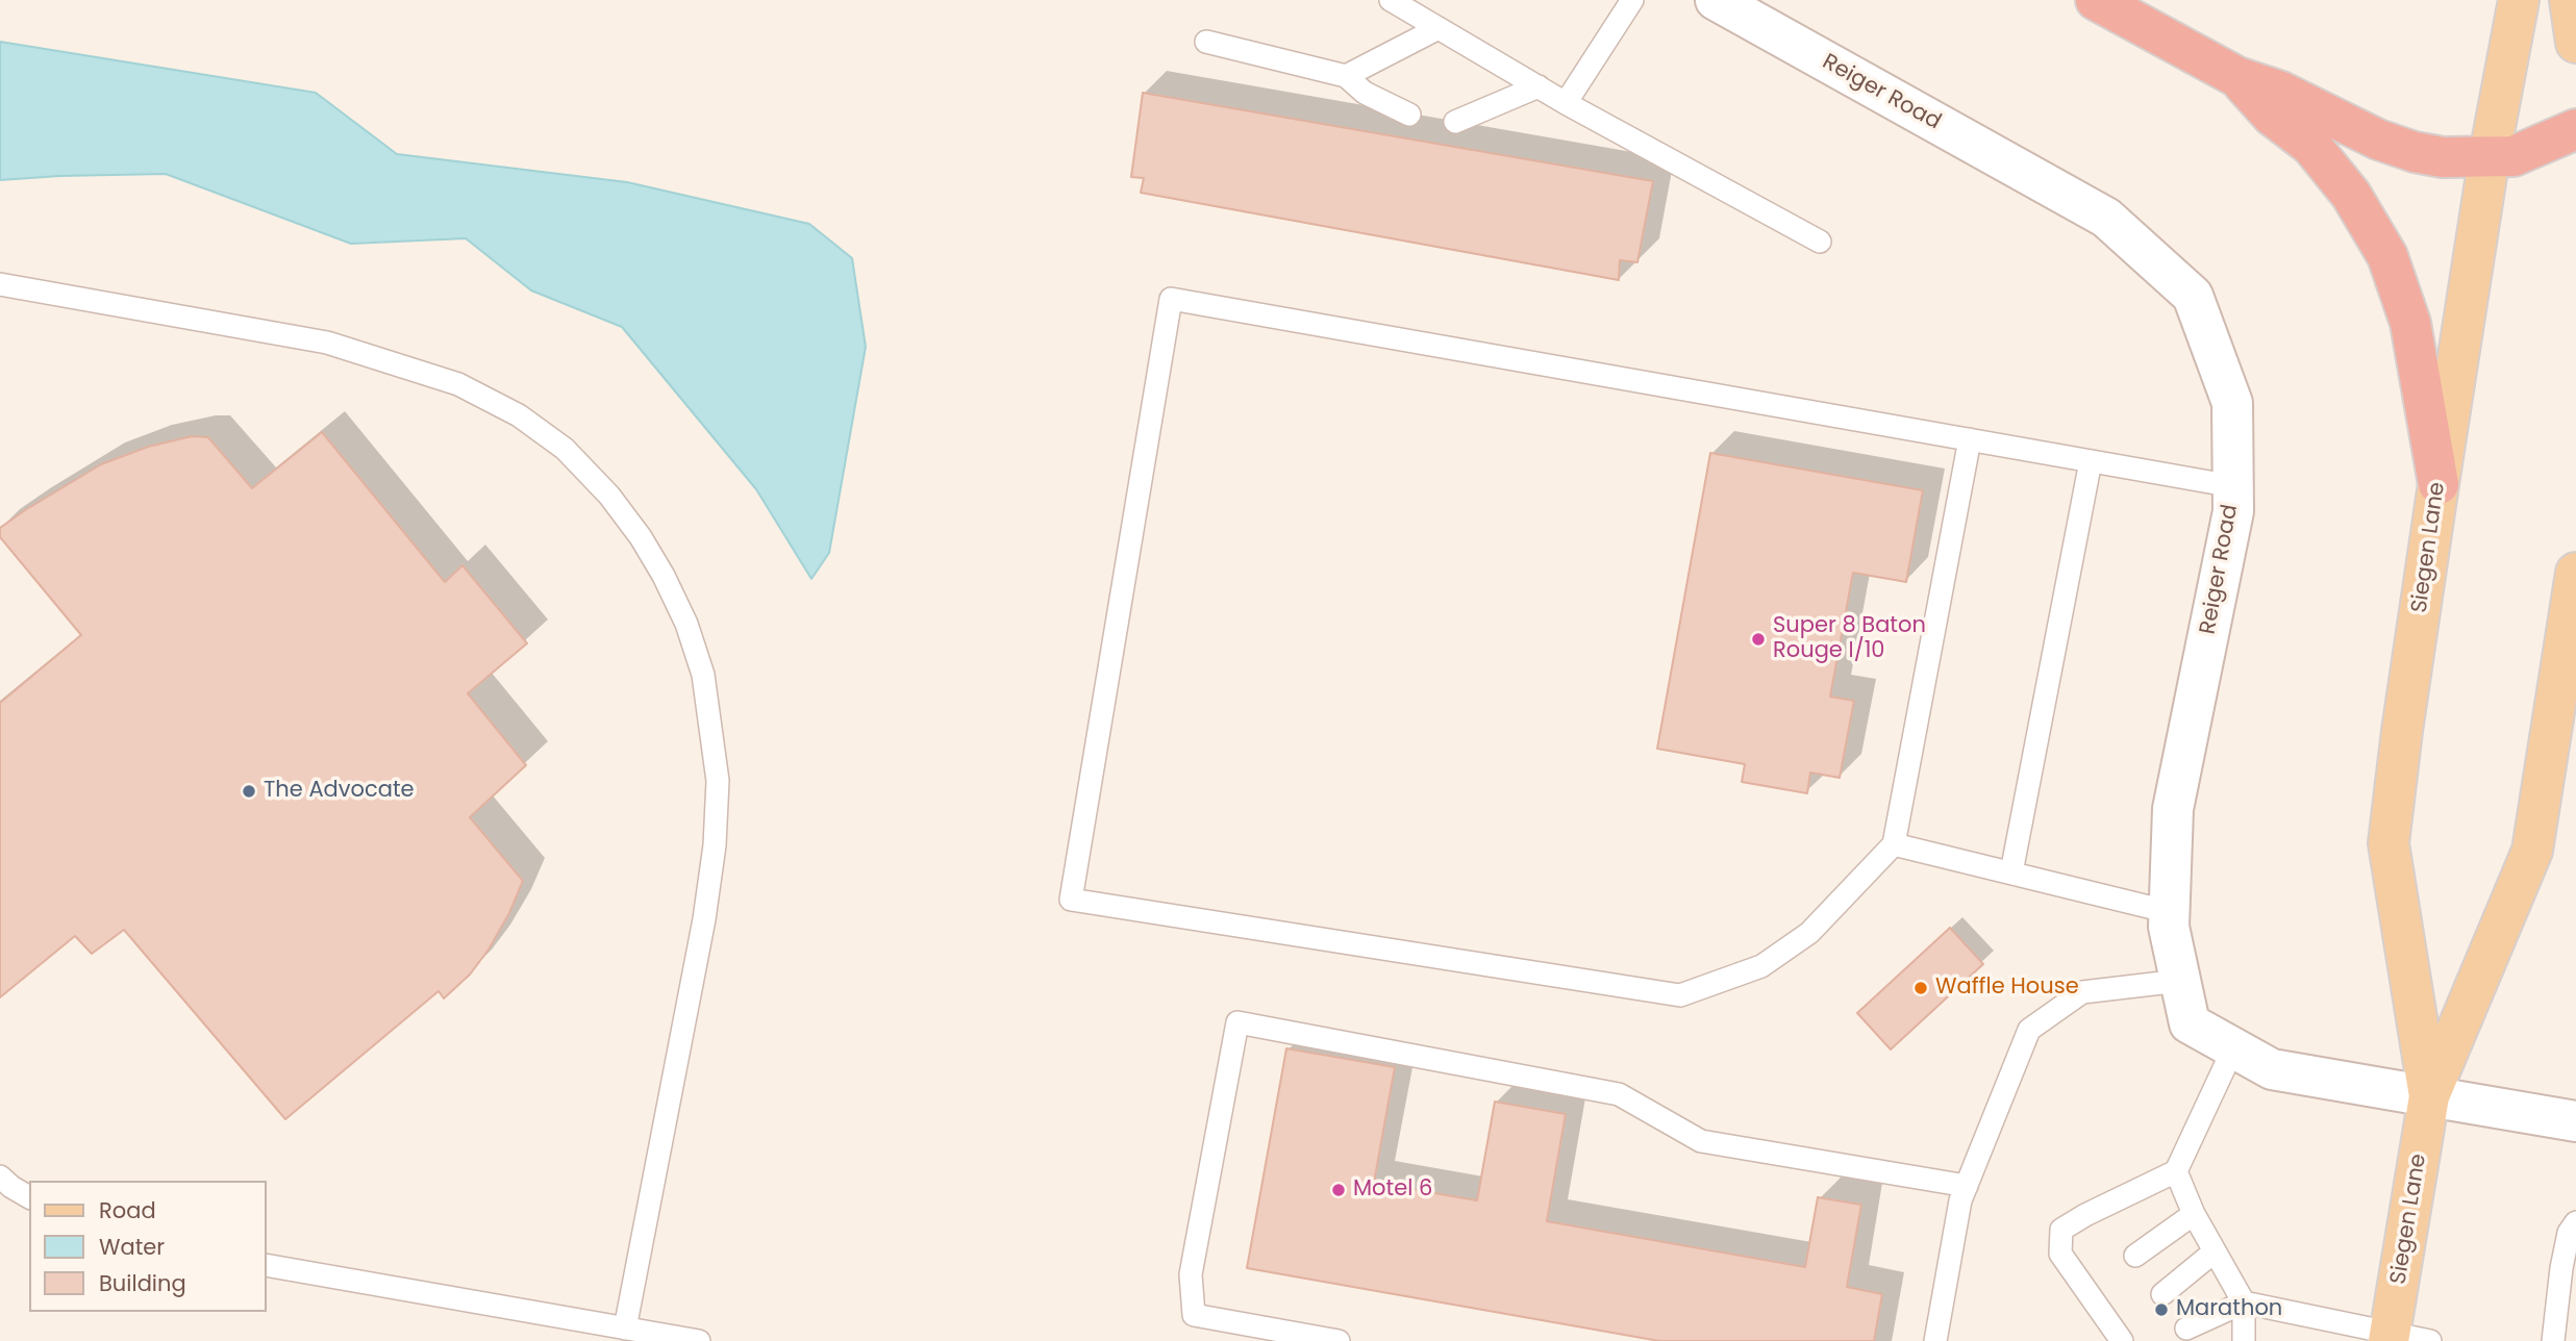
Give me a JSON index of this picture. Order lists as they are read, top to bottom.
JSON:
{
  "streets": {
    "main road": ["Siegen Lane"],
    "street": ["Reiger Road"]
  },
  "crossings": [
    ["Reiger Road", "Siegen Lane"]
  ],
  "places": [
    "Super 8 Baton Rouge I/10",
    "The Advocate",
    "Waffle House",
    "Motel 6",
    "Marathon"
  ],
  "legend": ["Road", "Water", "Building"]
}
